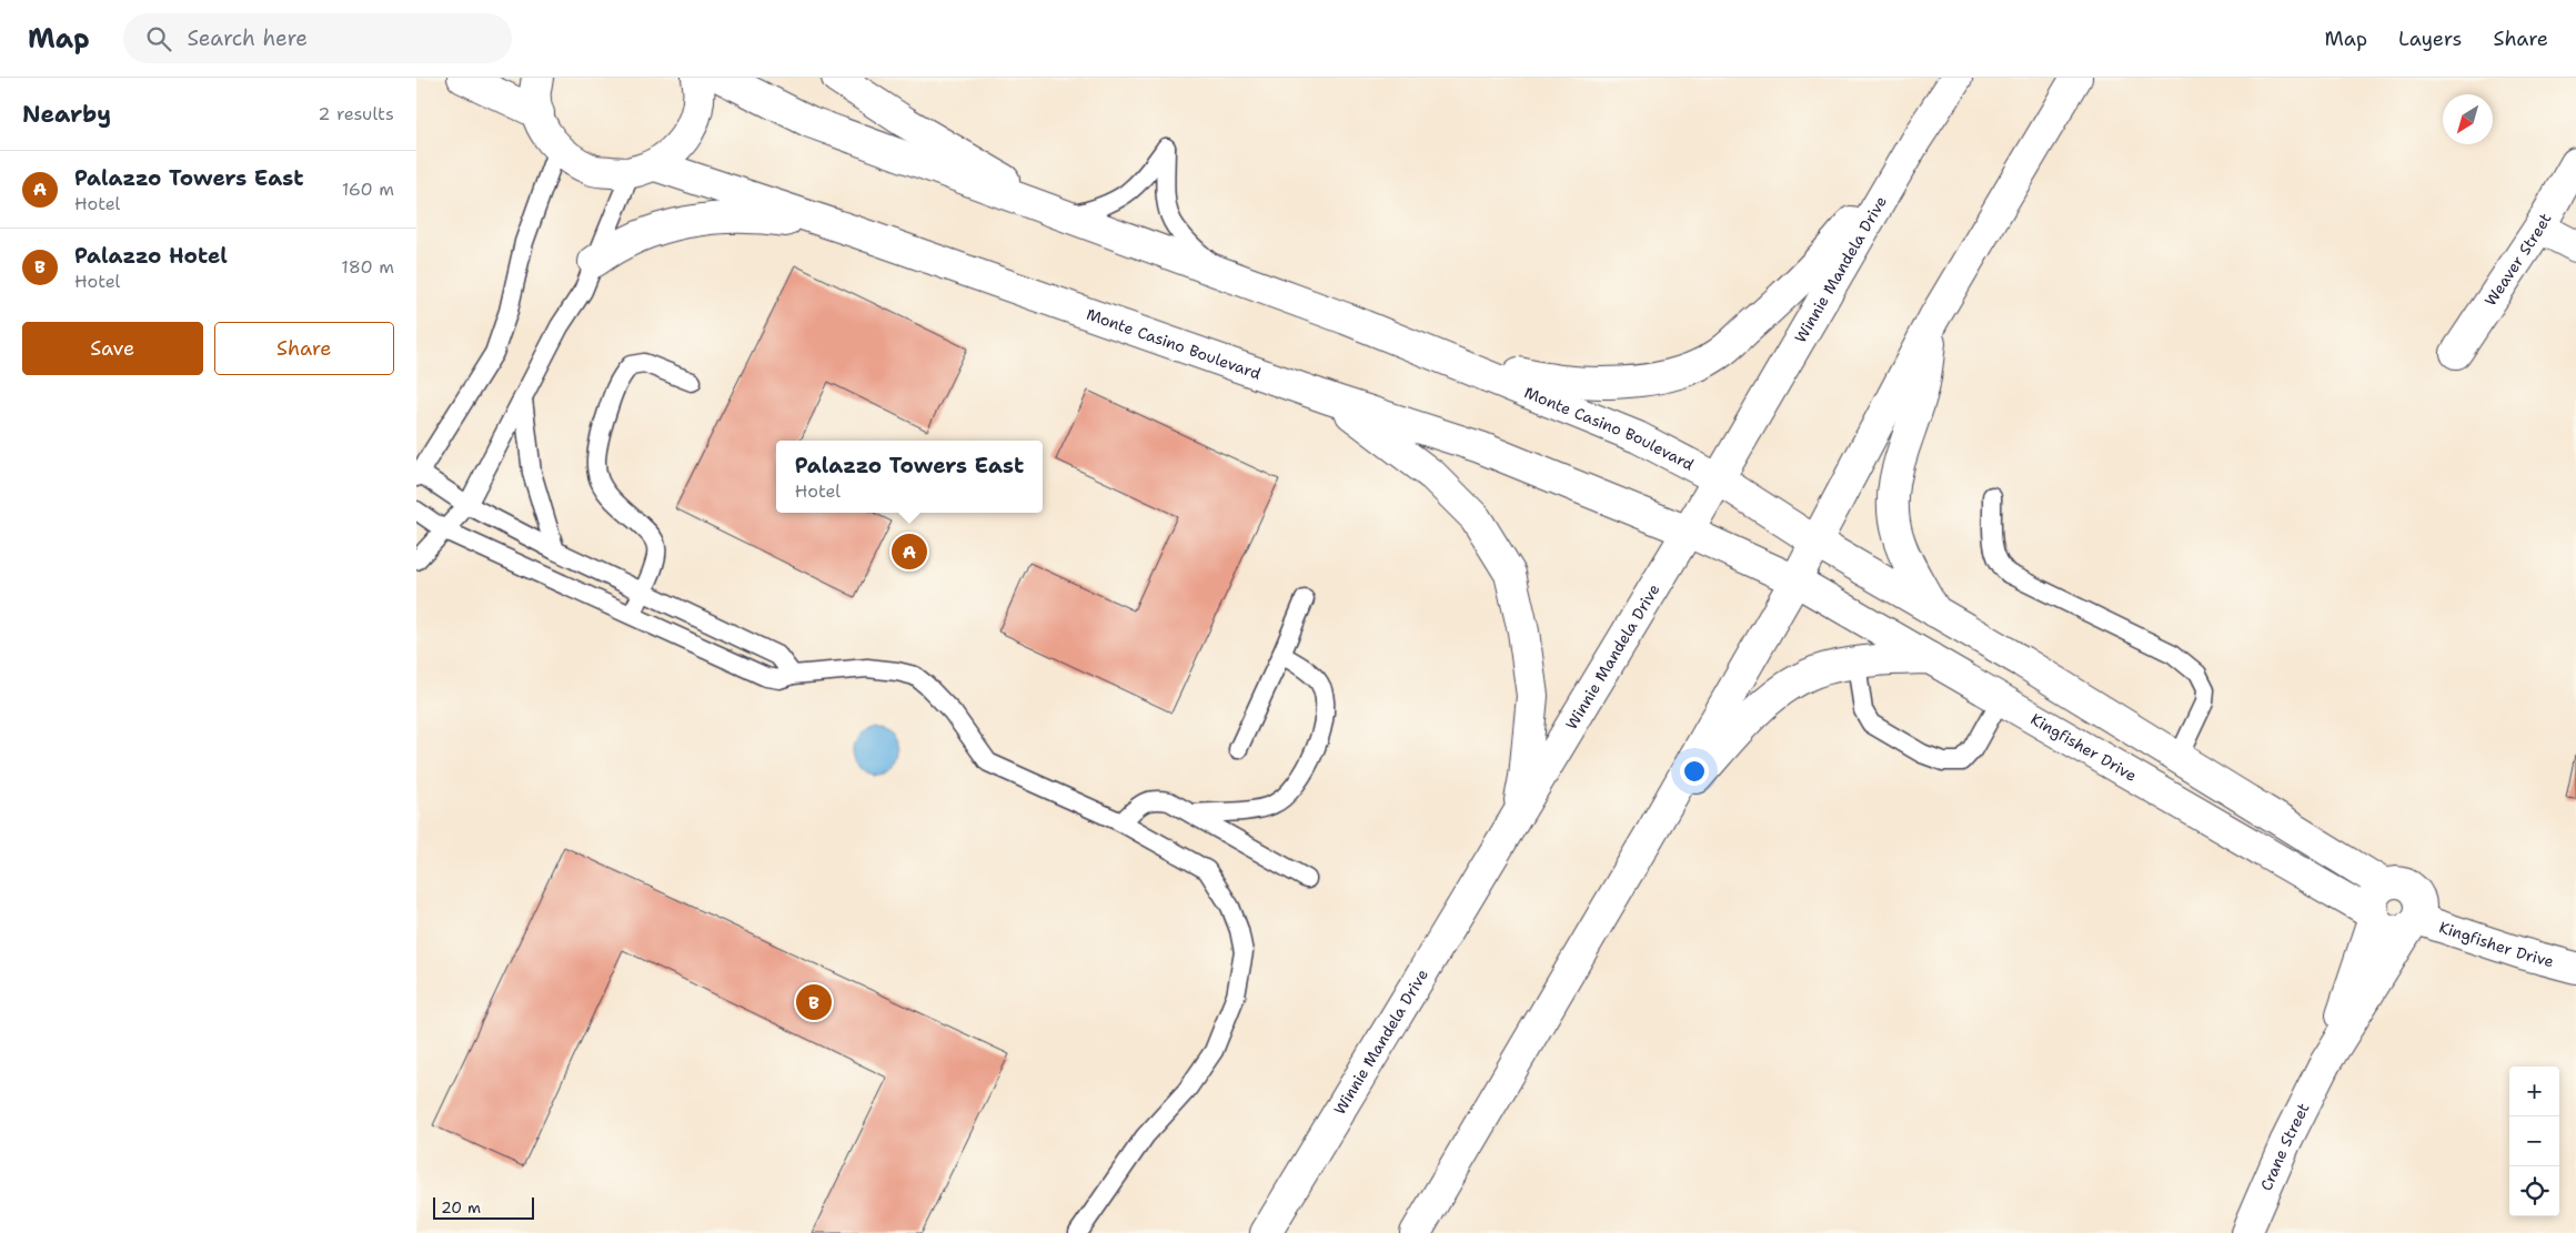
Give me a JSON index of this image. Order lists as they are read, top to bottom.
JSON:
{
  "streets": {
    "street": [
      "Weaver Street",
      "Winnie Mandela Drive",
      "Monte Casino Boulevard",
      "Kingfisher Drive",
      "Crane Street"
    ]
  },
  "crossings": [
    ["Winnie Mandela Drive", "Monte Casino Boulevard"],
    ["Monte Casino Boulevard", "Kingfisher Drive"],
    ["Kingfisher Drive", "Crane Street"]
  ],
  "scale_bar": "20 m",
  "north": "bottom left",
  "page": {
    "header": "Map",
    "search": "Search here",
    "nav": ["Map", "Layers", "Share"],
    "heading": ["Nearby", "2 results"],
    "list": [
      {
        "mark": "A",
        "name": "Palazzo Towers East",
        "note": "Hotel",
        "value": "160 m"
      },
      {
        "mark": "B",
        "name": "Palazzo Hotel",
        "note": "Hotel",
        "value": "180 m"
      }
    ],
    "buttons": ["Save", "Share"],
    "popup": ["Palazzo Towers East", "Hotel"],
    "pins": ["A", "B"],
    "map_buttons": ["+", "−"],
    "scale": "20 m"
  }
}
